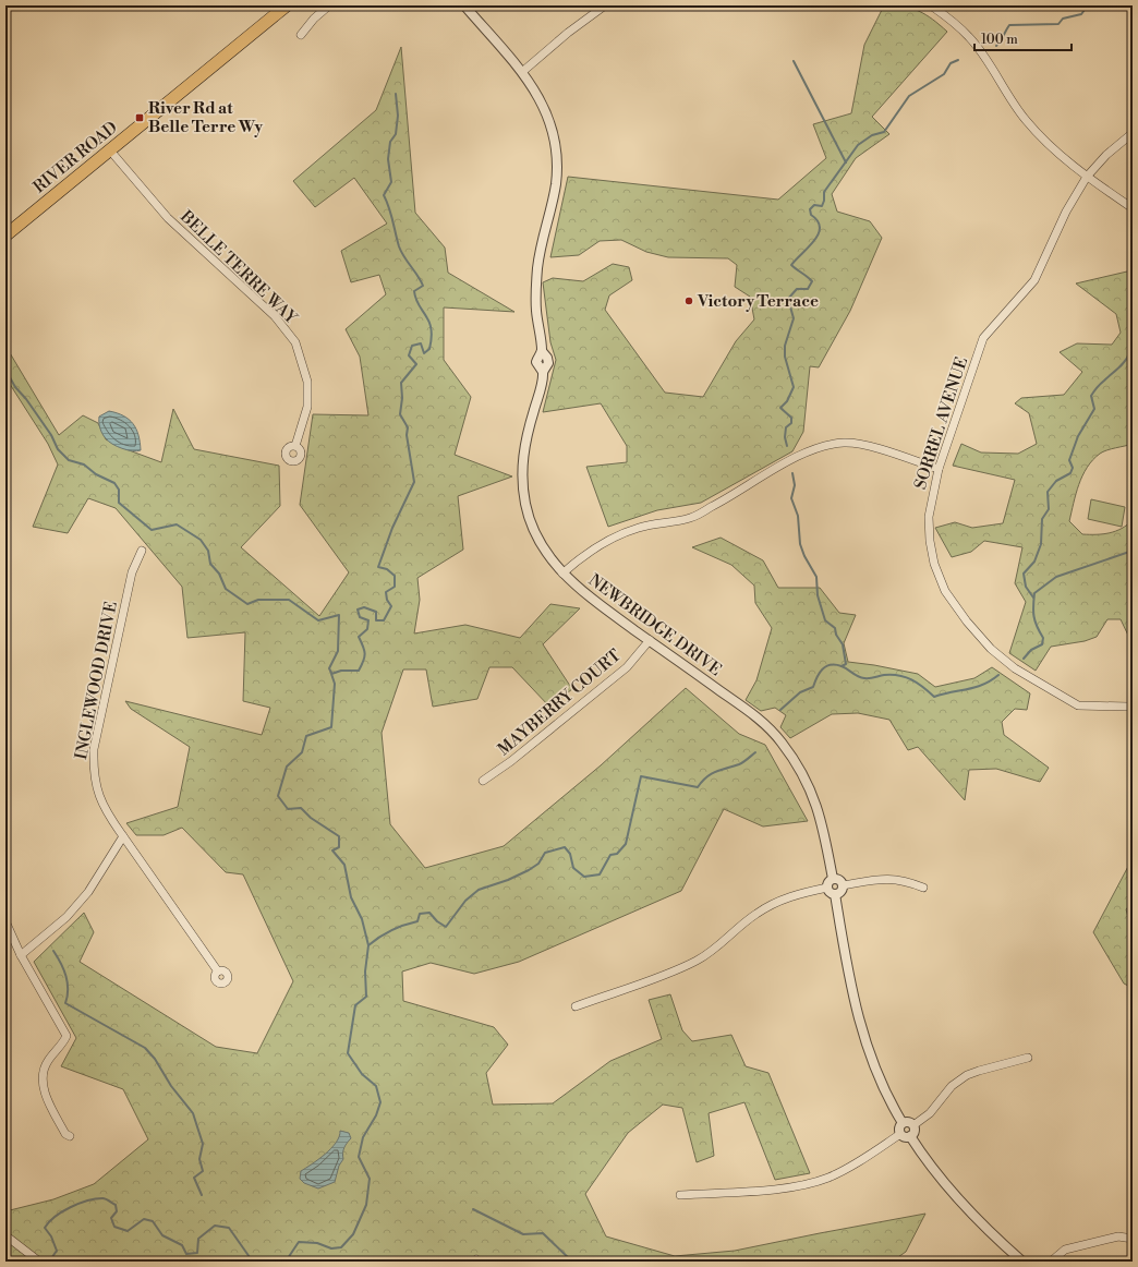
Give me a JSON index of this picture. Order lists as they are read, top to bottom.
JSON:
{
  "streets": {
    "main road": ["RIVER ROAD"],
    "street": [
      "BELLE TERRE WAY",
      "SORREL AVENUE",
      "NEWBRIDGE DRIVE",
      "INGLEWOOD DRIVE",
      "MAYBERRY COURT"
    ]
  },
  "crossings": [
    ["RIVER ROAD", "BELLE TERRE WAY"],
    ["NEWBRIDGE DRIVE", "MAYBERRY COURT"]
  ],
  "places": {
    "transit": ["River Rd at Belle Terre Wy"],
    "other": ["Victory Terrace"]
  },
  "scale_bar": "100 m"
}
